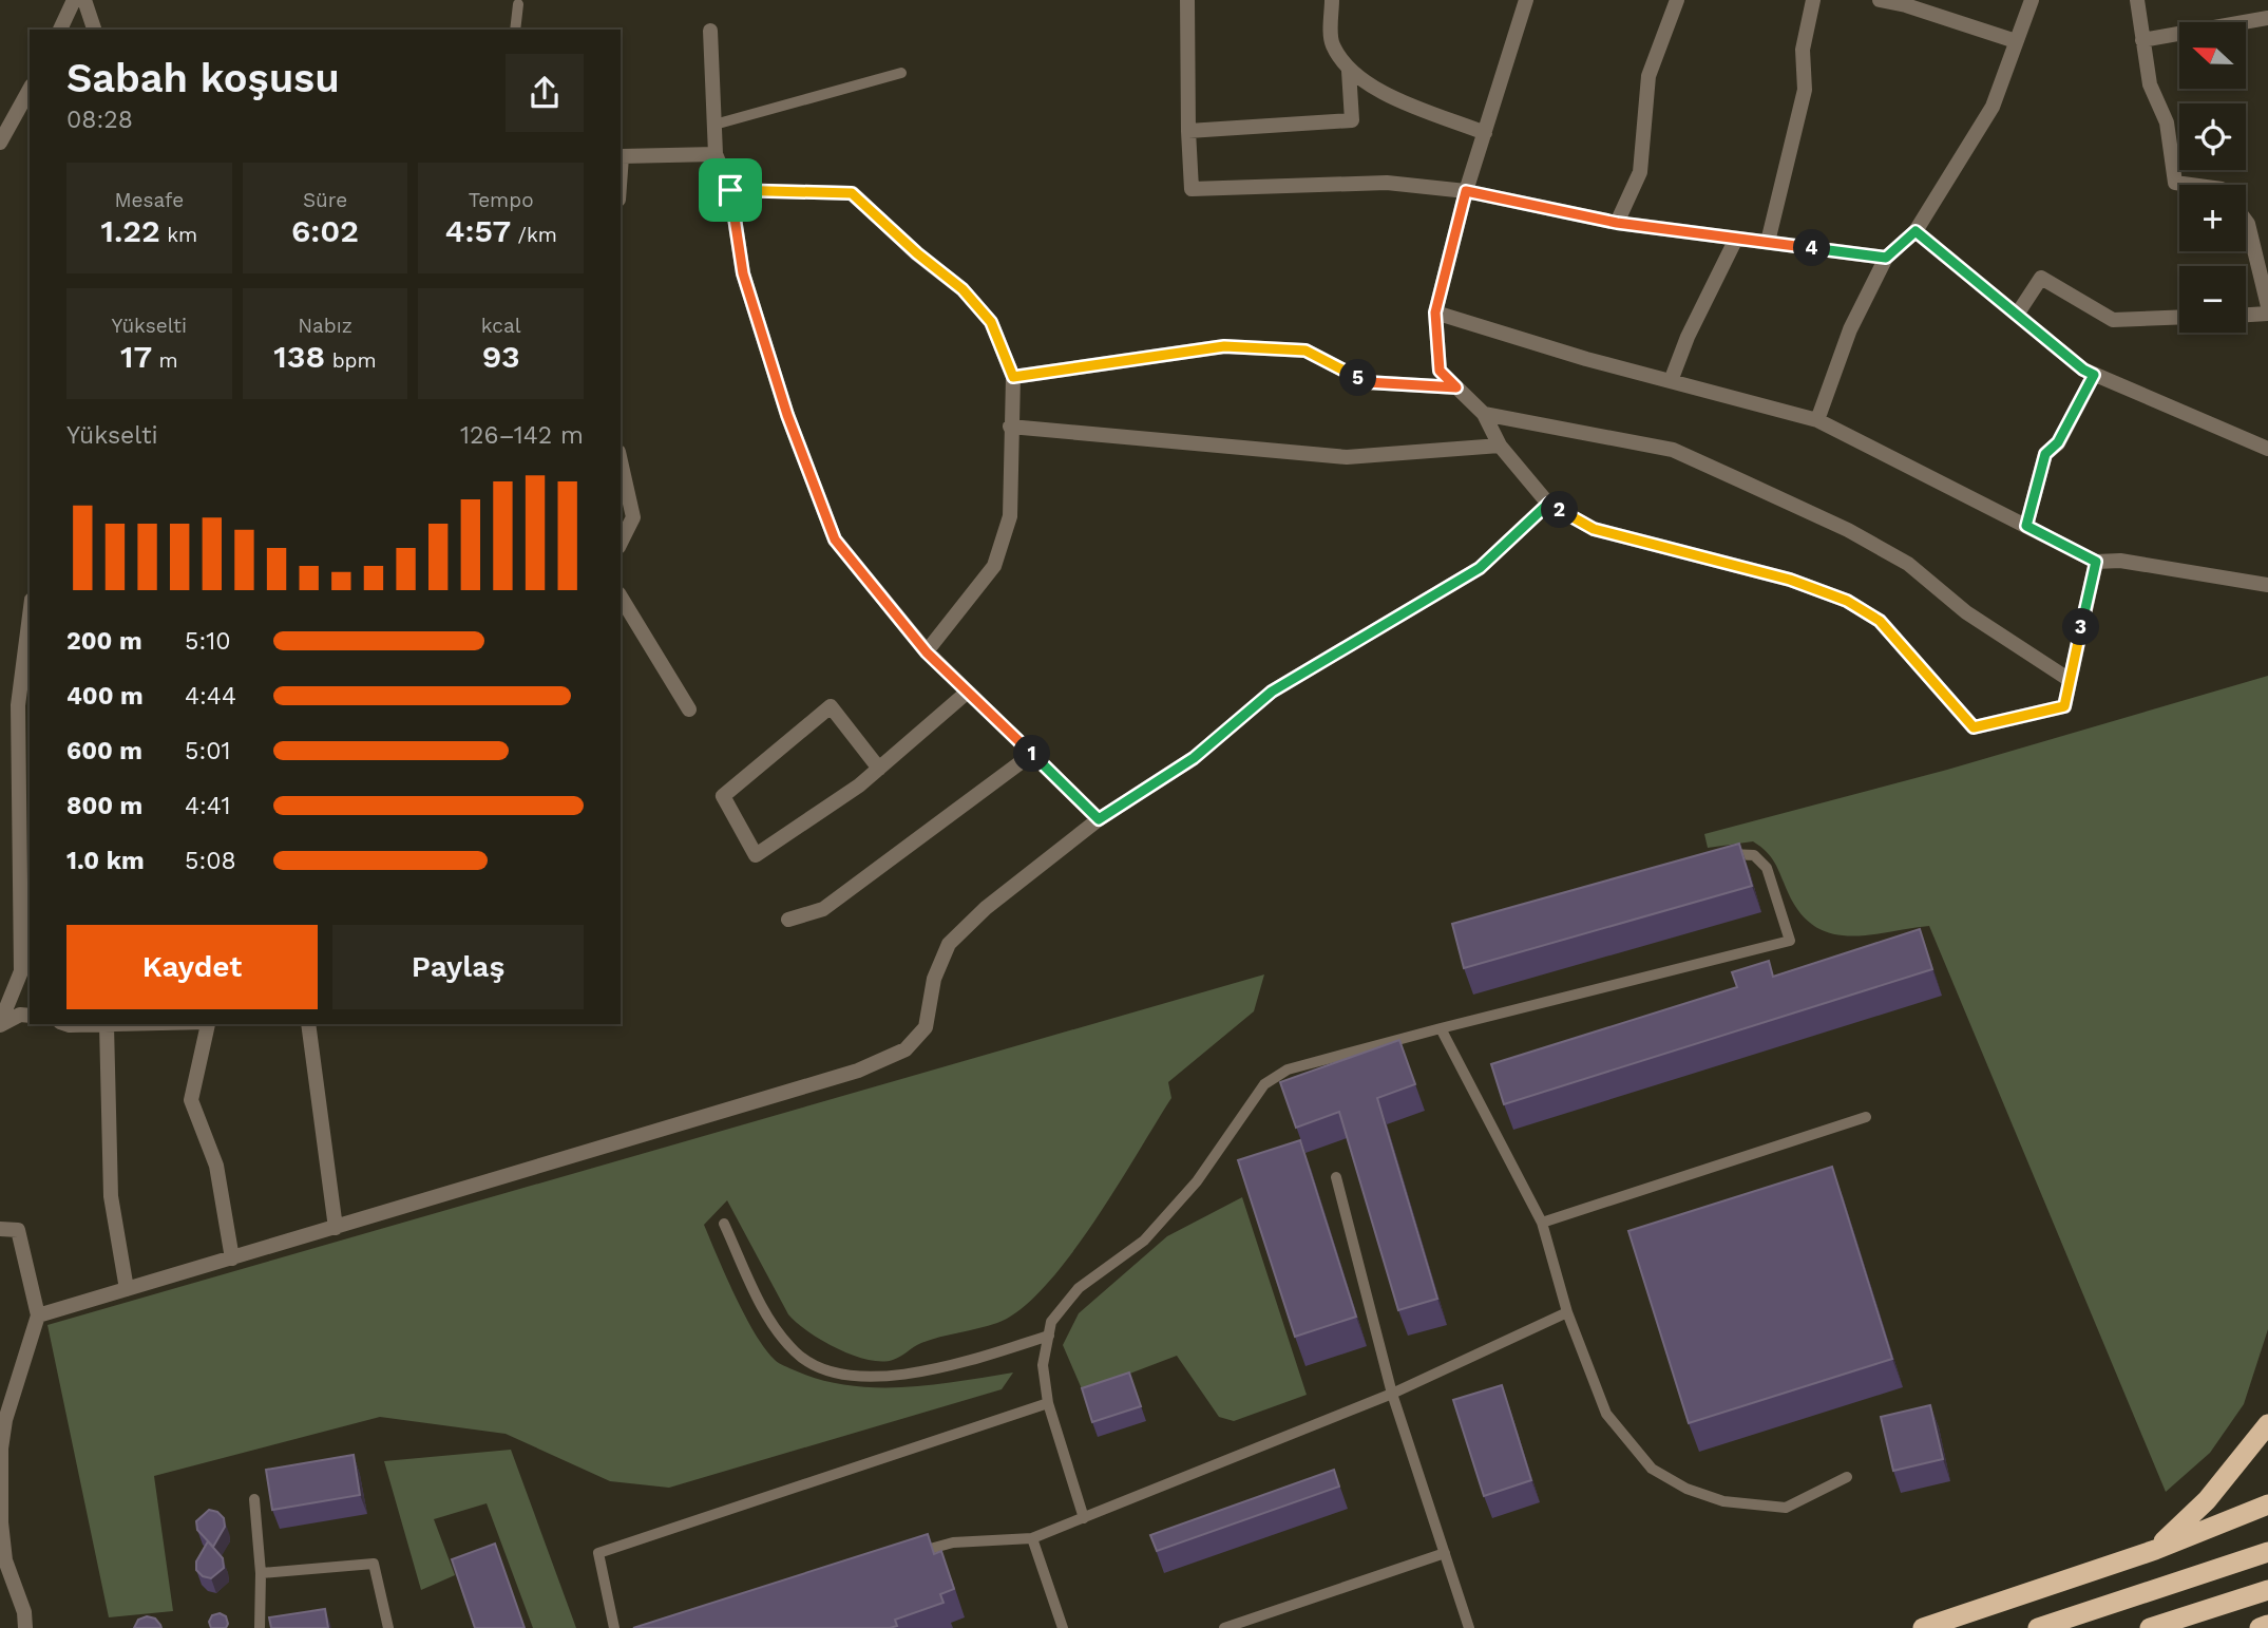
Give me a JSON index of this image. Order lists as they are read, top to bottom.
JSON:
{
  "north": "left",
  "page": {
    "map_buttons": ["+", "−"],
    "heading": ["Sabah koşusu", "08:28"],
    "stats": [
      ["Mesafe", "1.22 km"],
      ["Süre", "6:02"],
      ["Tempo", "4:57 /km"],
      ["Yükselti", "17 m"],
      ["Nabız", "138 bpm"],
      ["kcal", "93"]
    ],
    "pins": [
      "4",
      "5",
      "2",
      "3",
      "1"
    ],
    "chart": ["Yükselti", "126–142 m"],
    "list": [
      {
        "name": "200 m",
        "note": "5:10"
      },
      {
        "name": "400 m",
        "note": "4:44"
      },
      {
        "name": "600 m",
        "note": "5:01"
      },
      {
        "name": "800 m",
        "note": "4:41"
      },
      {
        "name": "1.0 km",
        "note": "5:08"
      }
    ],
    "buttons": ["Kaydet", "Paylaş"]
  }
}
